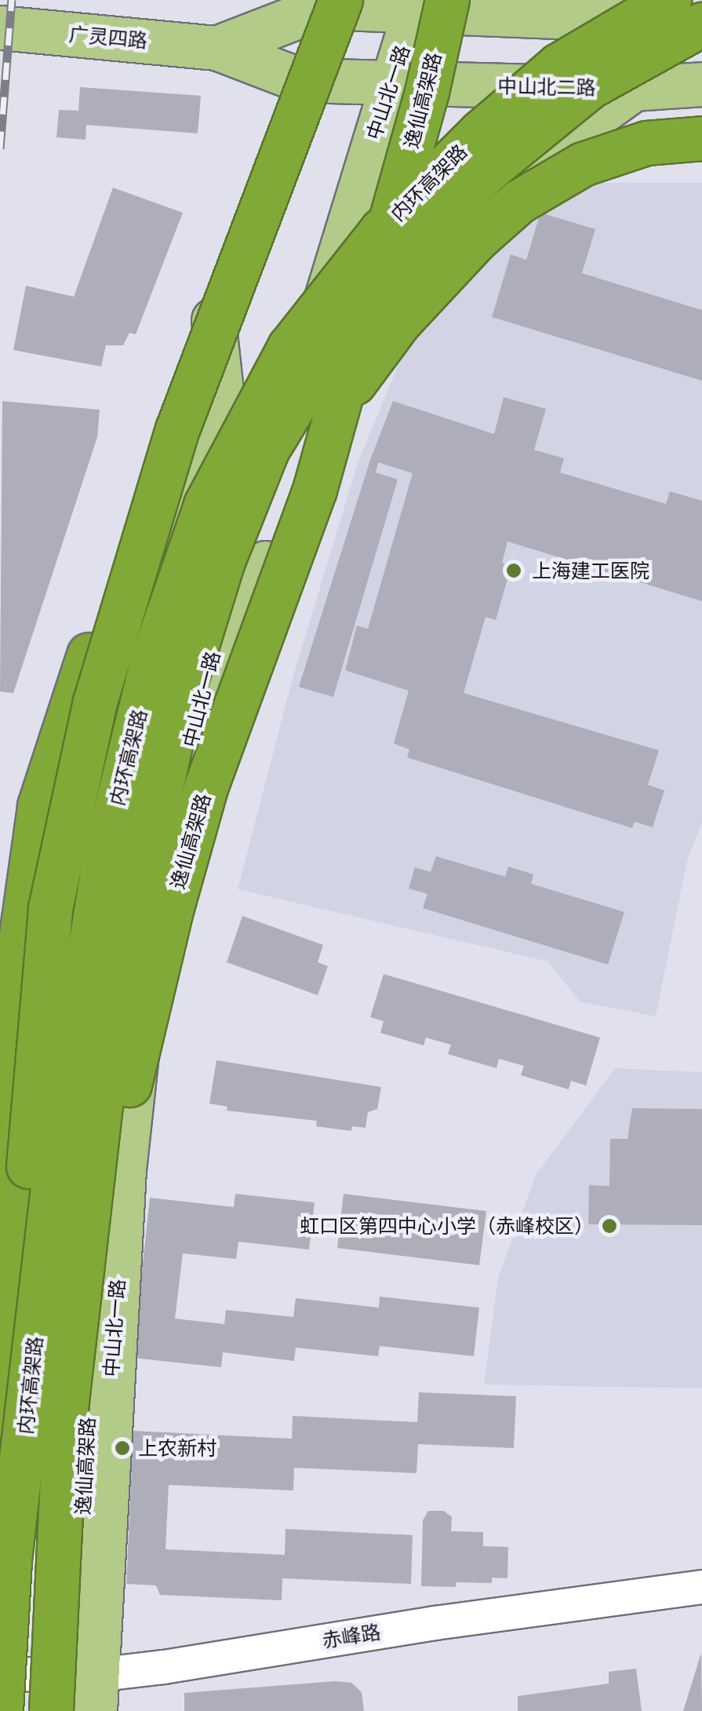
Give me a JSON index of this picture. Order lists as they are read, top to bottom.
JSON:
{
  "streets": {
    "highway": ["逸仙高架路", "内环高架路"],
    "main road": ["广灵四路", "中山北二路", "中山北一路"],
    "street": ["赤峰路"]
  },
  "crossings": [
    ["广灵四路", "中山北二路"],
    ["中山北二路", "中山北一路"],
    ["中山北一路", "逸仙高架路"],
    ["中山北一路", "内环高架路"],
    ["中山北一路", "赤峰路"]
  ],
  "places": ["上海建工医院", "虹口区第四中心小学（赤峰校区）", "上农新村"]
}
